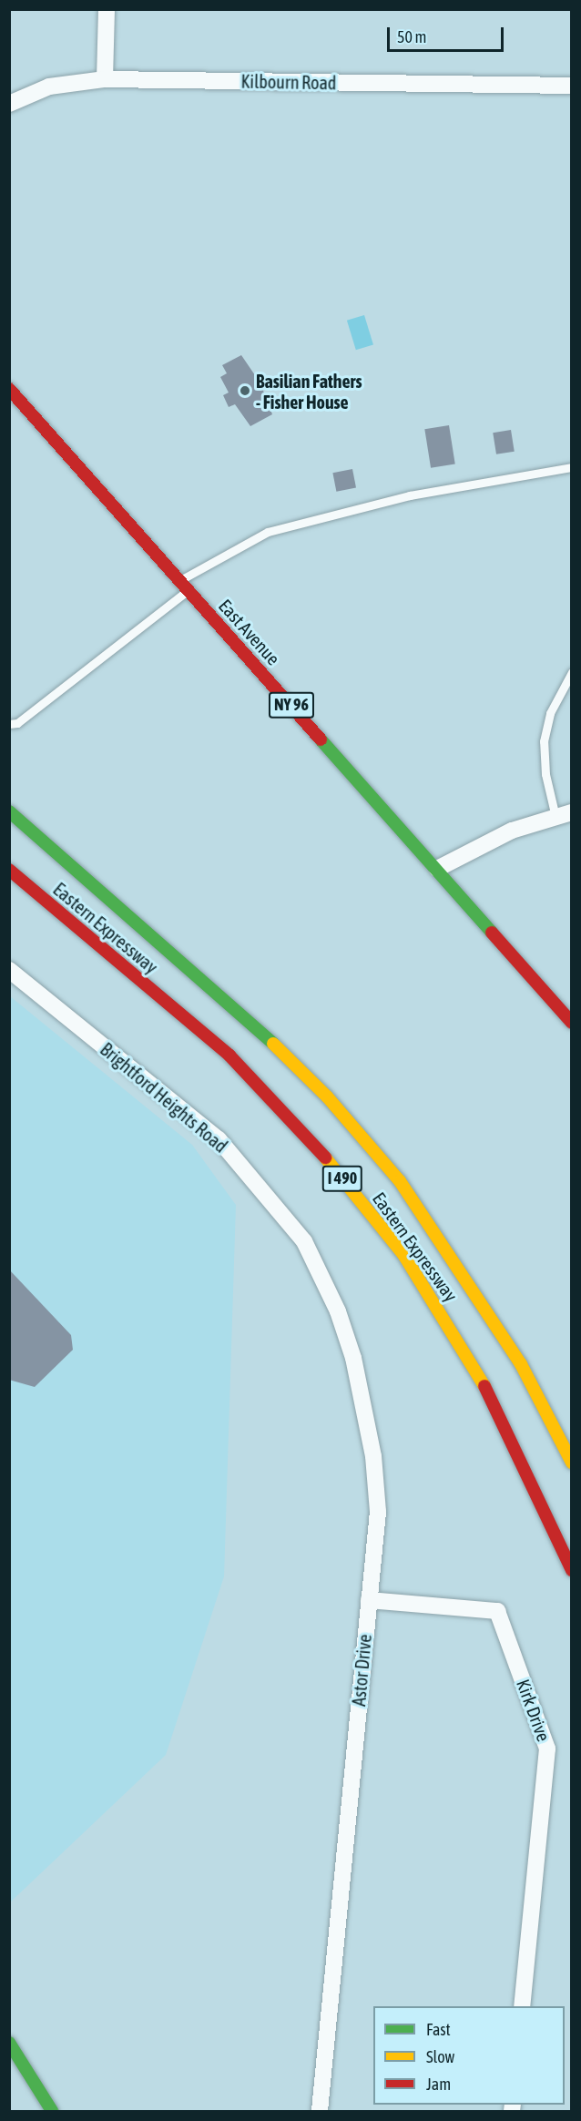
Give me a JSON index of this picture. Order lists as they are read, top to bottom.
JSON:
{
  "streets": {
    "main road": [
      "East Avenue",
      "NY 96",
      "Eastern Expressway",
      "I 490"
    ],
    "street": [
      "Kilbourn Road",
      "Brightford Heights Road",
      "Astor Drive",
      "Kirk Drive"
    ]
  },
  "crossings": [
    ["Brightford Heights Road", "Astor Drive"],
    ["Astor Drive", "Kirk Drive"]
  ],
  "places": ["Basilian Fathers - Fisher House"],
  "legend": ["Fast", "Slow", "Jam"],
  "scale_bar": "50 m"
}
